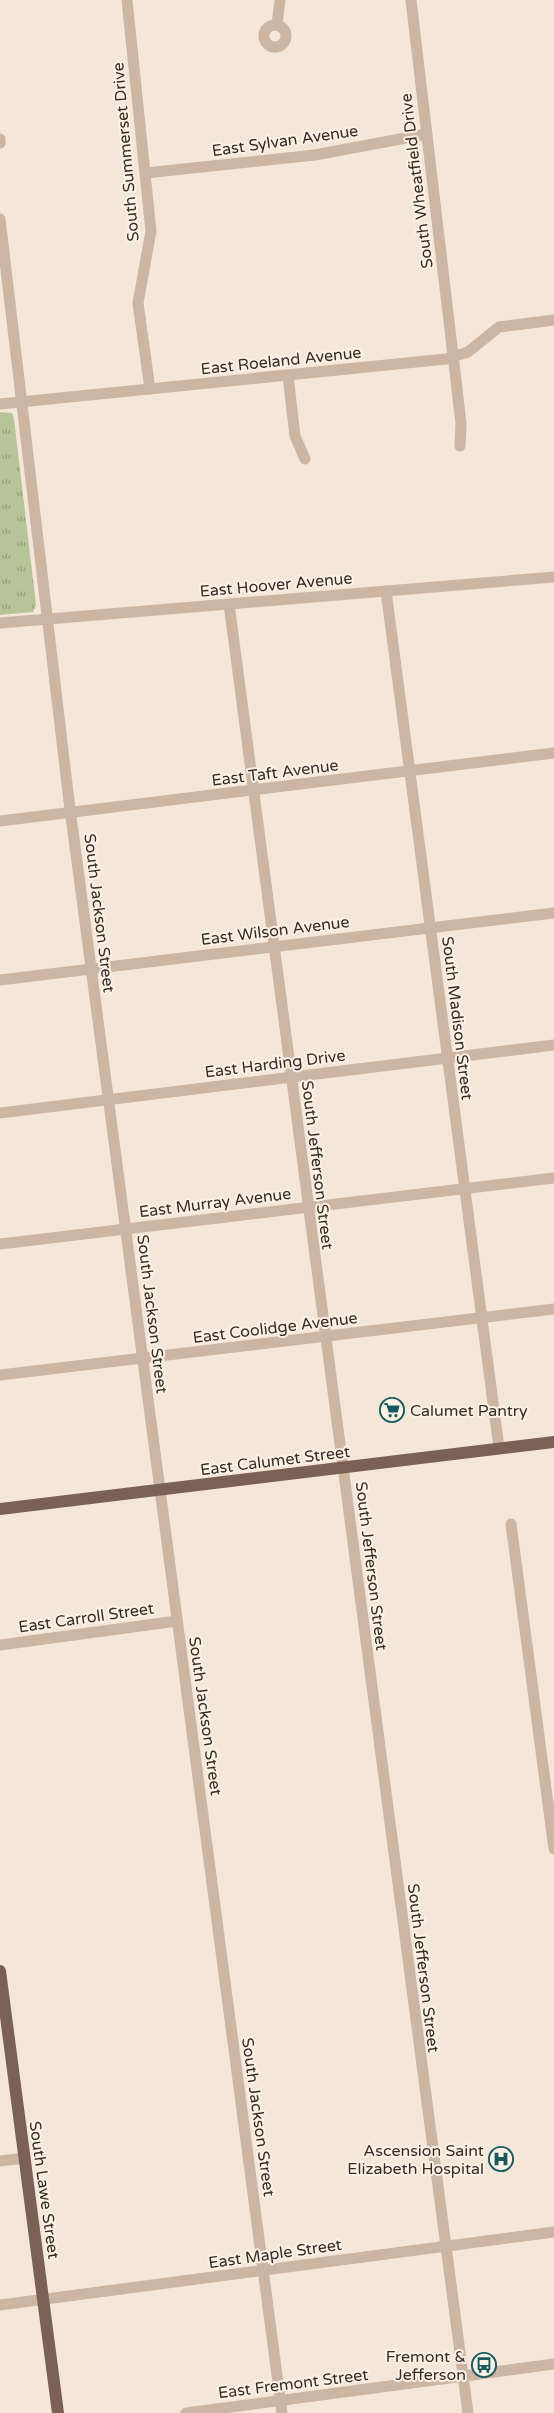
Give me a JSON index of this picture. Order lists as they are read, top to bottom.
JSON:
{
  "streets": {
    "main road": ["East Calumet Street", "South Lawe Street"],
    "street": [
      "East Sylvan Avenue",
      "South Summerset Drive",
      "South Wheatfield Drive",
      "East Roeland Avenue",
      "East Hoover Avenue",
      "East Taft Avenue",
      "South Jackson Street",
      "East Wilson Avenue",
      "South Madison Street",
      "East Harding Drive",
      "South Jefferson Street",
      "East Murray Avenue",
      "East Coolidge Avenue",
      "East Carroll Street",
      "East Maple Street",
      "East Fremont Street"
    ]
  },
  "crossings": [
    ["East Sylvan Avenue", "South Summerset Drive"],
    ["East Sylvan Avenue", "South Wheatfield Drive"],
    ["South Summerset Drive", "East Roeland Avenue"],
    ["South Wheatfield Drive", "East Roeland Avenue"],
    ["East Roeland Avenue", "South Jackson Street"],
    ["East Hoover Avenue", "South Jackson Street"],
    ["East Hoover Avenue", "South Madison Street"],
    ["East Hoover Avenue", "South Jefferson Street"],
    ["East Taft Avenue", "South Jackson Street"],
    ["East Taft Avenue", "South Madison Street"],
    ["East Taft Avenue", "South Jefferson Street"],
    ["South Jackson Street", "East Wilson Avenue"],
    ["South Jackson Street", "East Harding Drive"],
    ["South Jackson Street", "East Murray Avenue"],
    ["South Jackson Street", "East Coolidge Avenue"],
    ["South Jackson Street", "East Calumet Street"],
    ["South Jackson Street", "East Carroll Street"],
    ["South Jackson Street", "East Maple Street"],
    ["South Jackson Street", "East Fremont Street"],
    ["East Wilson Avenue", "South Madison Street"],
    ["East Wilson Avenue", "South Jefferson Street"],
    ["South Madison Street", "East Harding Drive"],
    ["South Madison Street", "East Murray Avenue"],
    ["South Madison Street", "East Coolidge Avenue"],
    ["South Madison Street", "East Calumet Street"],
    ["East Harding Drive", "South Jefferson Street"],
    ["South Jefferson Street", "East Murray Avenue"],
    ["South Jefferson Street", "East Coolidge Avenue"],
    ["South Jefferson Street", "East Calumet Street"],
    ["South Jefferson Street", "East Maple Street"],
    ["South Jefferson Street", "East Fremont Street"],
    ["South Lawe Street", "East Maple Street"]
  ],
  "places": {
    "supermarket": ["Calumet Pantry"],
    "hospital": ["Ascension Saint Elizabeth Hospital"],
    "bus stop": ["Fremont & Jefferson"]
  }
}
